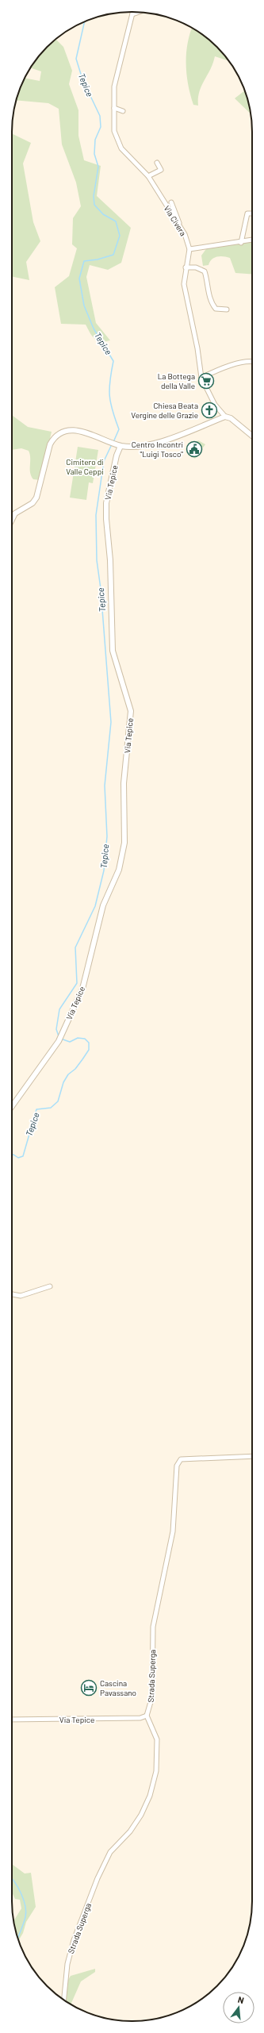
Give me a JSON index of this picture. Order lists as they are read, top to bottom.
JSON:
{
  "streets": {
    "street": ["Via Civera", "Via Tepice", "Strada Superga"]
  },
  "crossings": [
    ["Via Tepice", "Strada Superga"]
  ],
  "water": ["Tepice"],
  "parks": ["Cimitero di Valle Ceppi"],
  "places": {
    "supermarket": ["La Bottega della Valle"],
    "church": ["Chiesa Beata Vergine delle Grazie"],
    "public building": ["Centro Incontri \"Luigi Tosco\""],
    "hotel": ["Cascina Pavassano"]
  },
  "north": "top"
}
